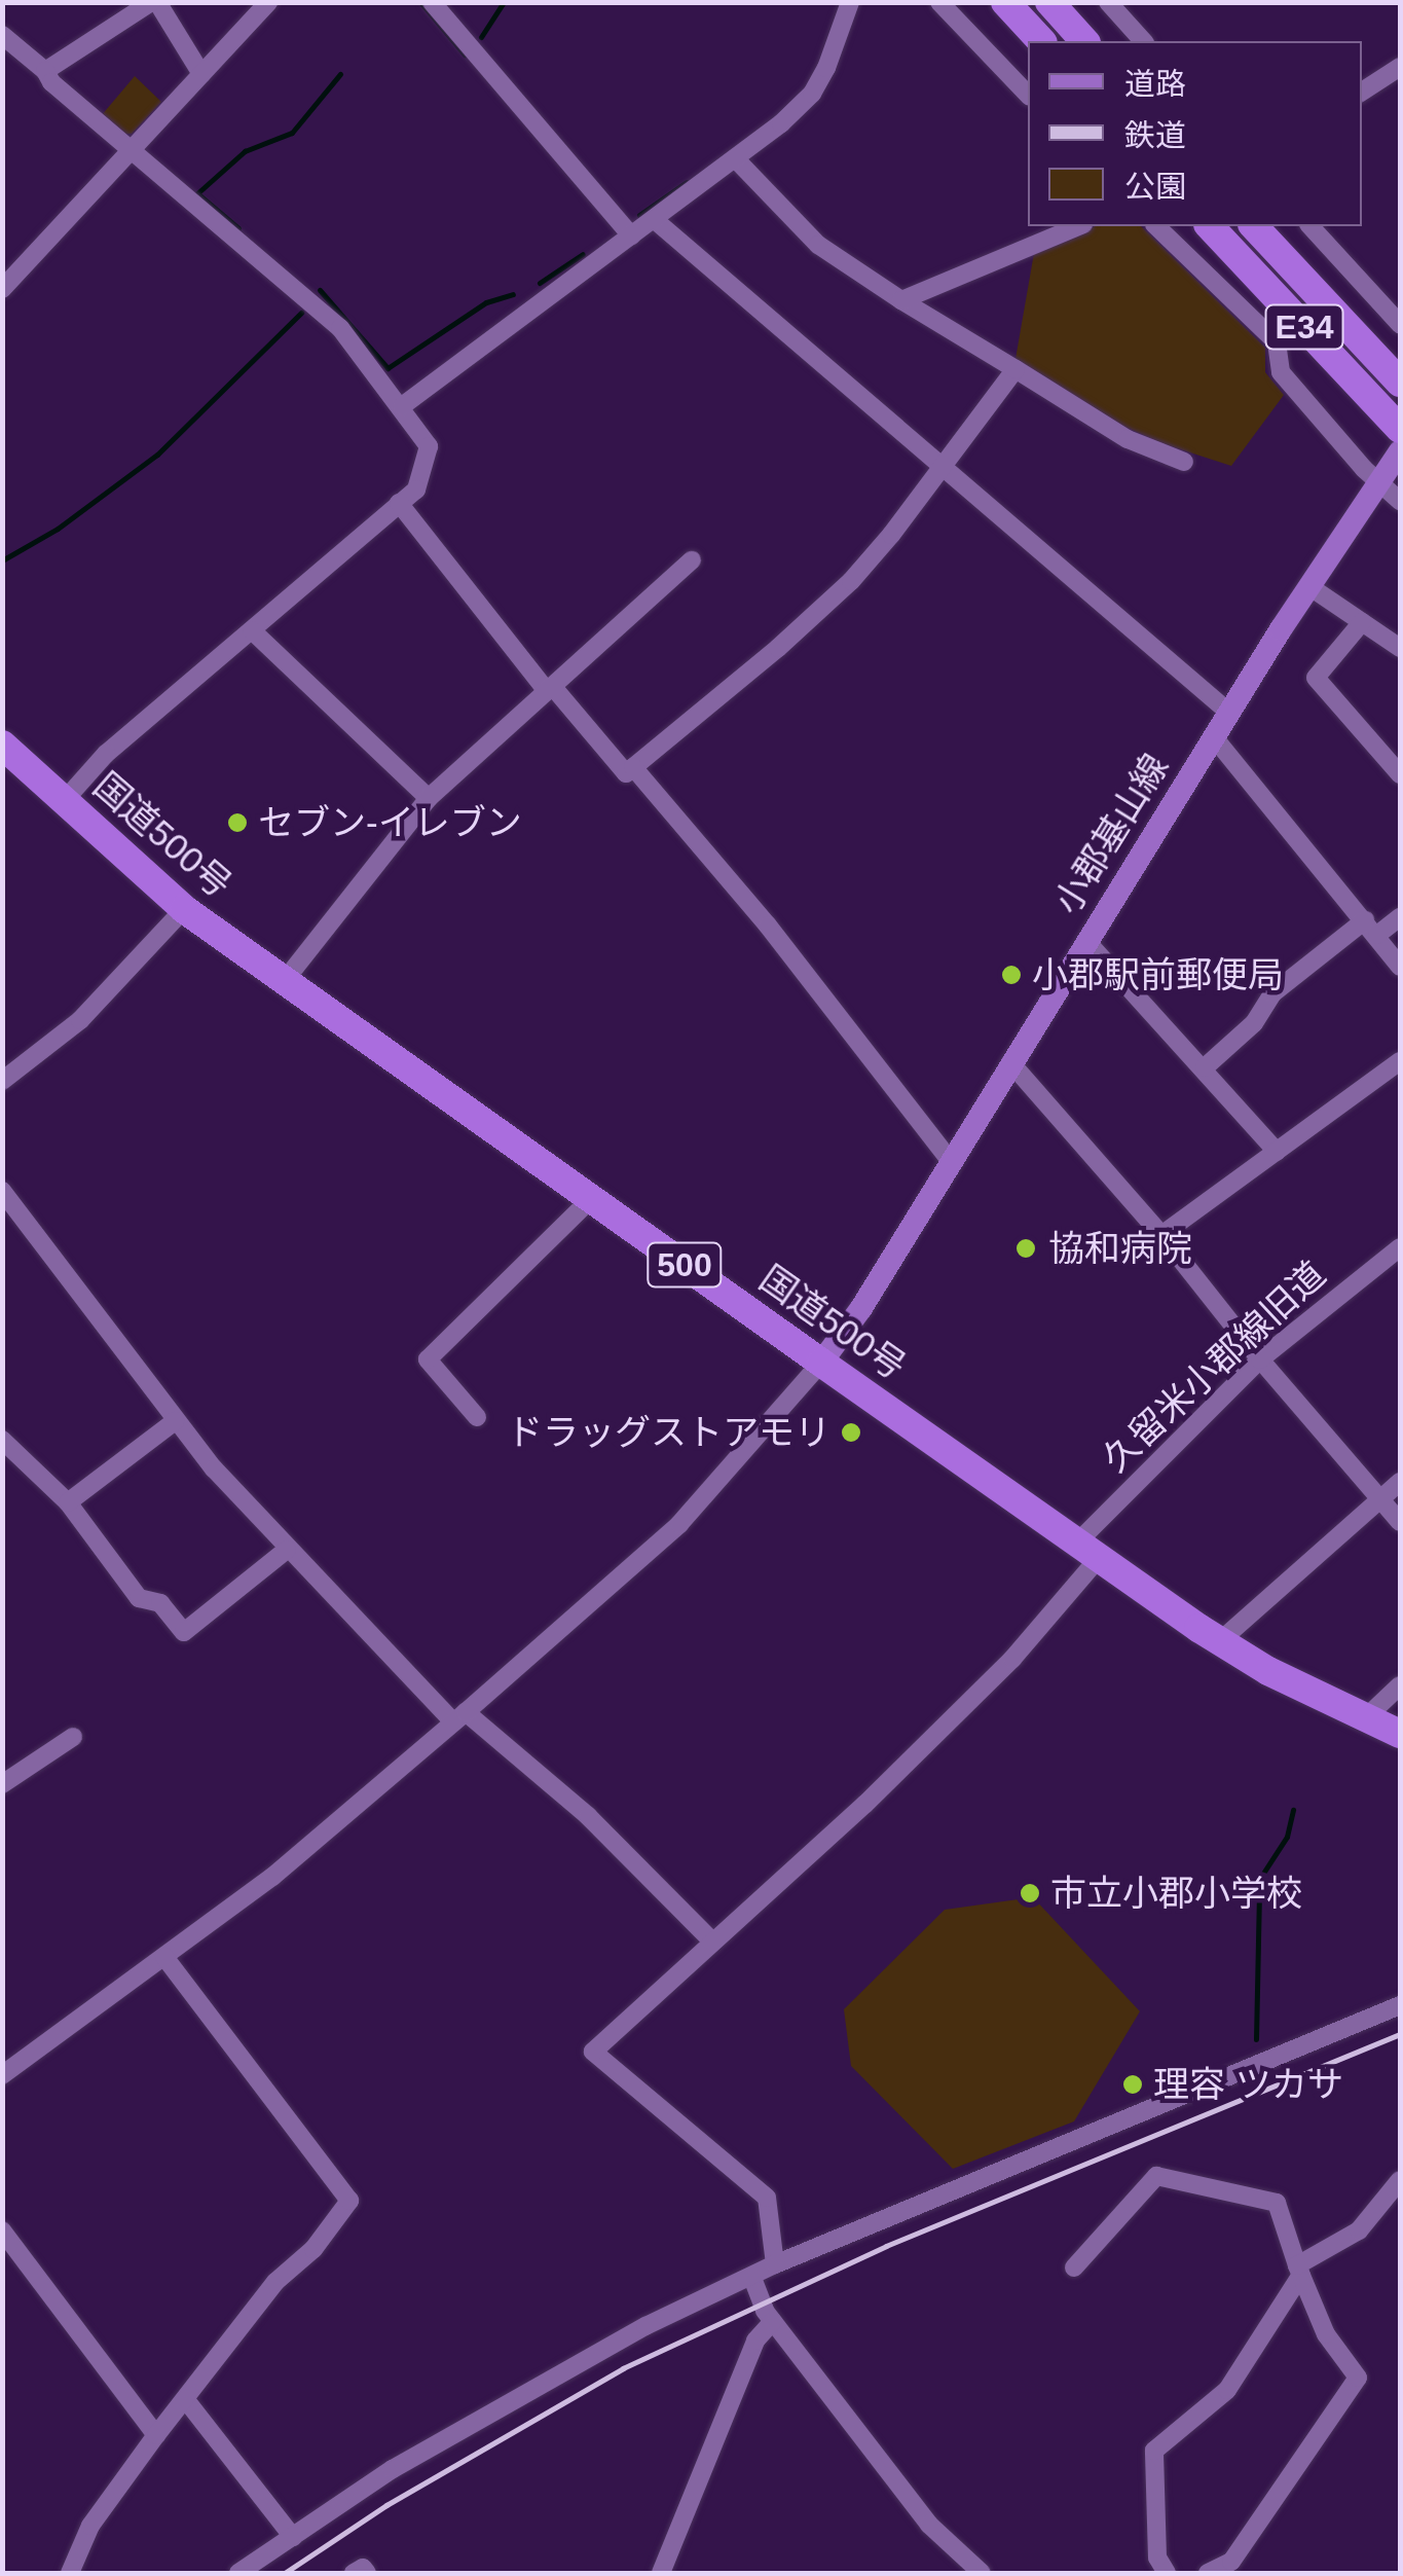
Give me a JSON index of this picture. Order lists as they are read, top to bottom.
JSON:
{
  "streets": {
    "highway": ["E34", "国道500号", "500"],
    "main road": ["小郡基山線"],
    "street": ["久留米小郡線旧道"]
  },
  "crossings": [
    ["小郡基山線", "国道500号"],
    ["国道500号", "久留米小郡線旧道"]
  ],
  "places": [
    "セブン-イレブン",
    "小郡駅前郵便局",
    "協和病院",
    "ドラッグストアモリ",
    "市立小郡小学校",
    "理容 ツカサ"
  ],
  "legend": ["道路", "鉄道", "公園"]
}
